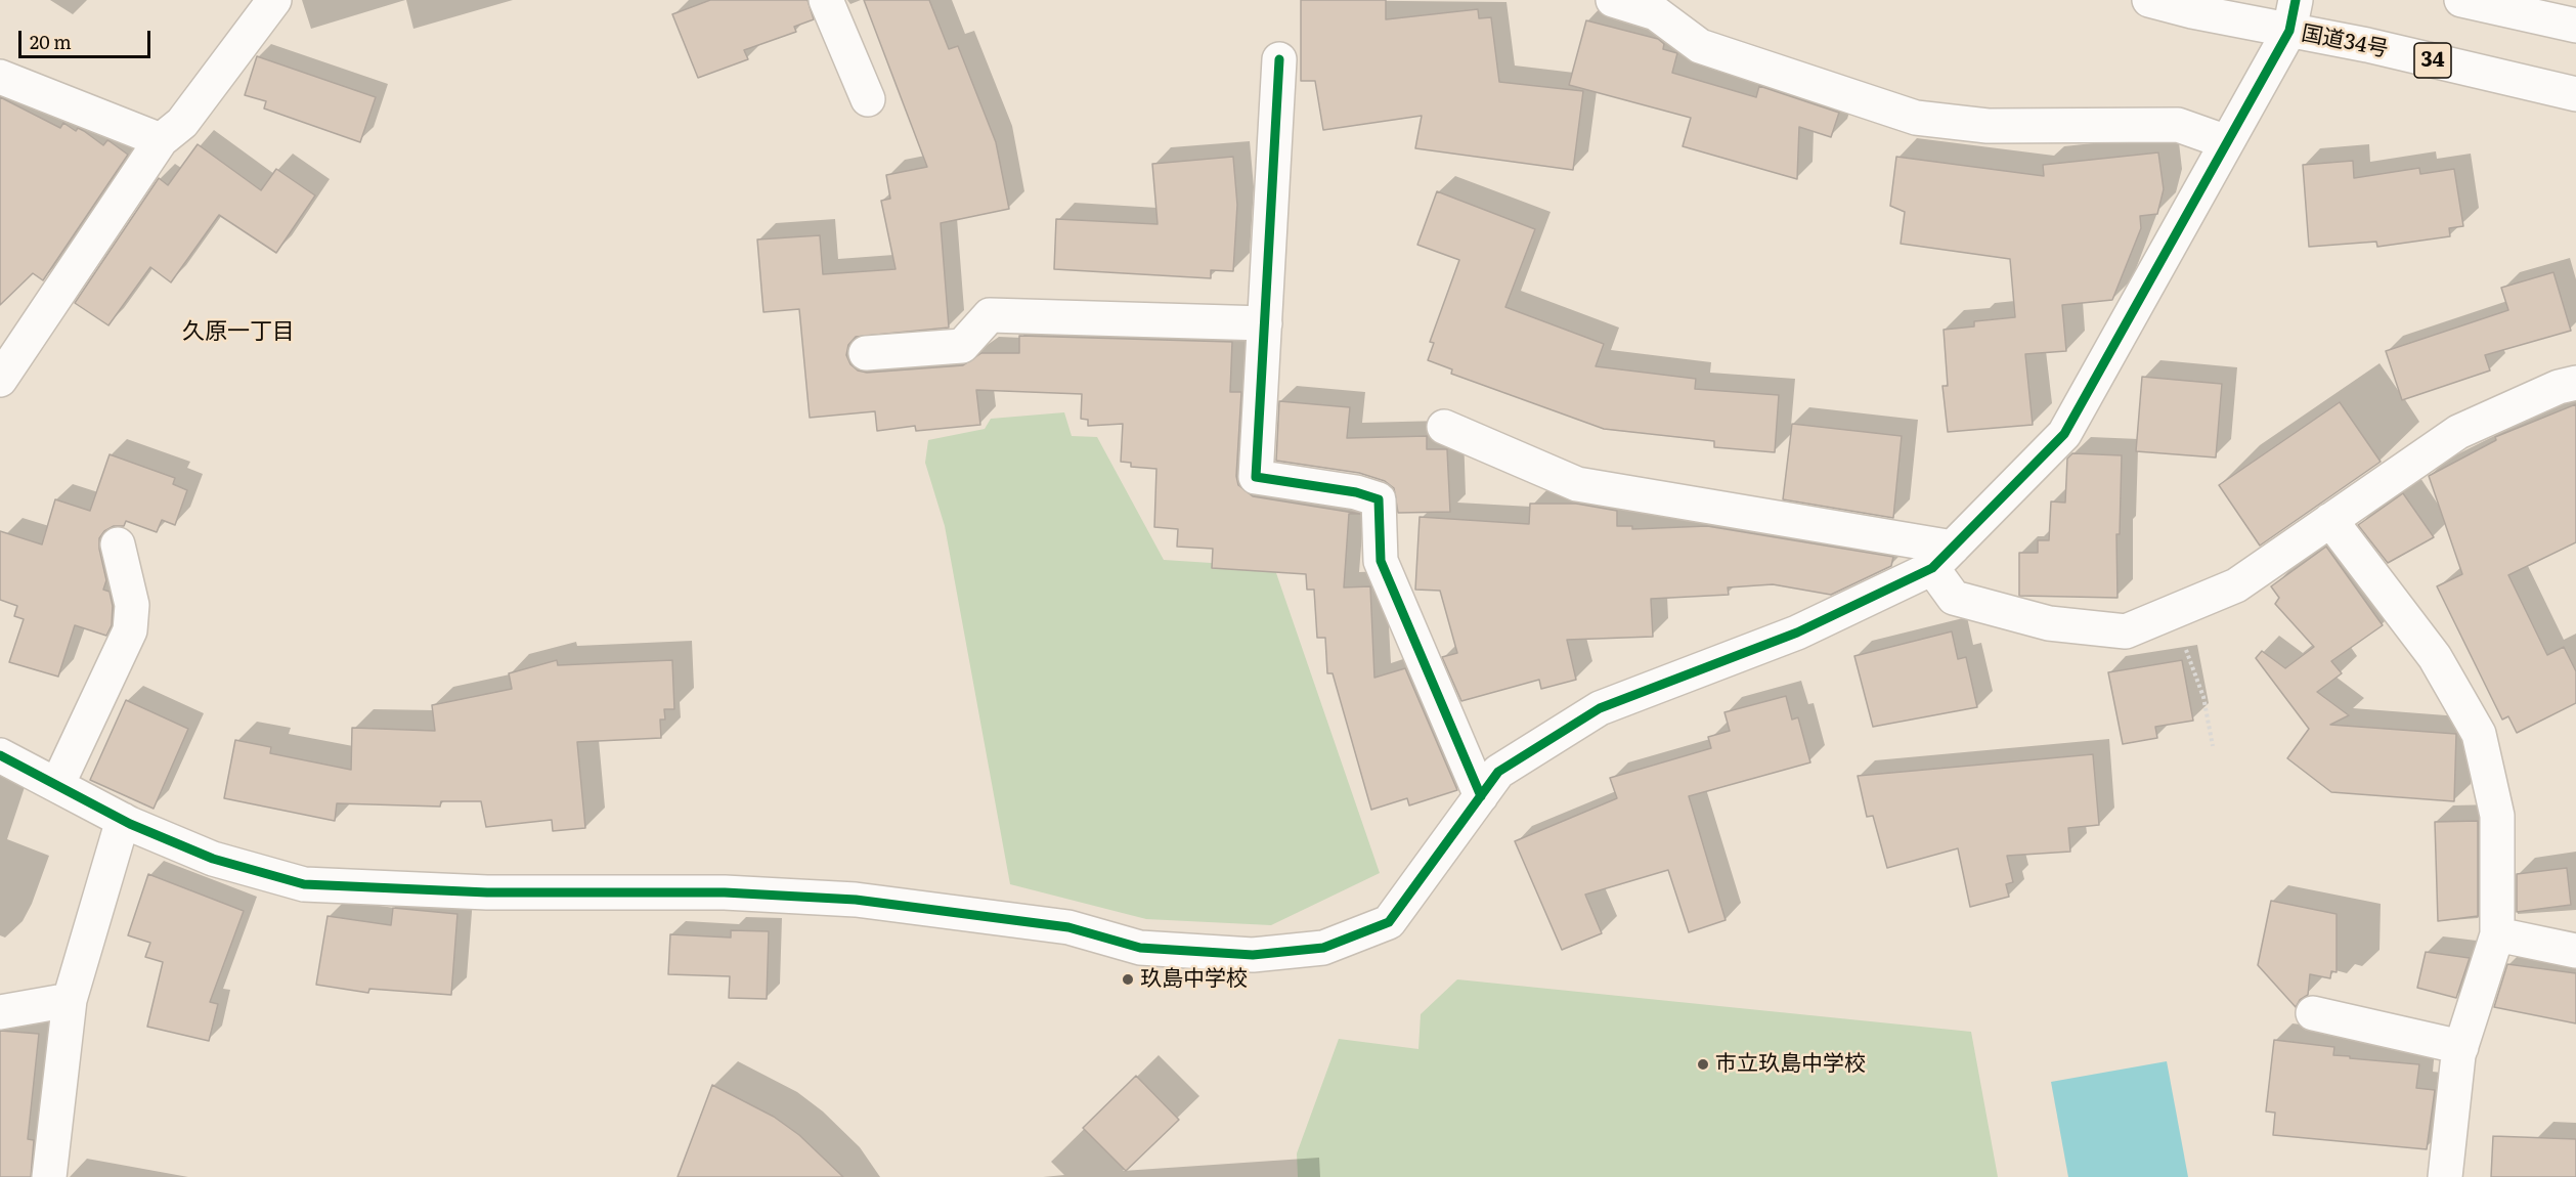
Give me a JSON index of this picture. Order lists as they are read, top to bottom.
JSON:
{
  "streets": {
    "main road": ["国道34号", "34"]
  },
  "districts": ["久原一丁目"],
  "places": ["玖島中学校", "市立玖島中学校"],
  "scale_bar": "20 m"
}
